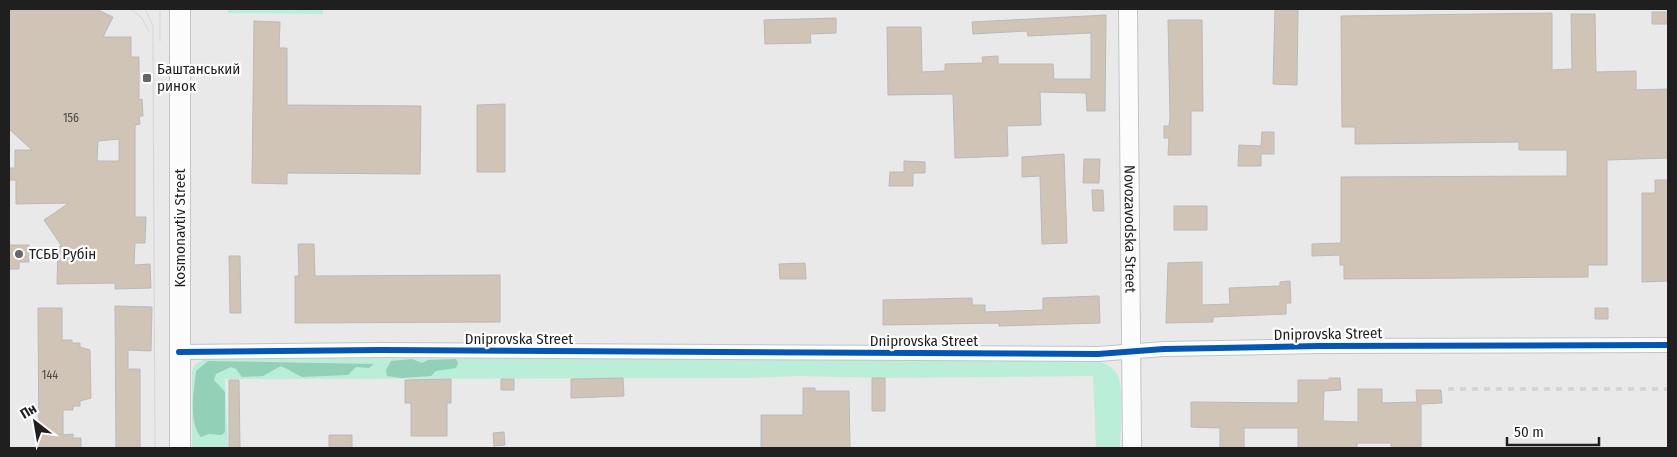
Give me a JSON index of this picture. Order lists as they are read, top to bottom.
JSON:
{
  "streets": {
    "main road": ["Kosmonavtiv Street"],
    "street": ["Novozavodska Street", "Dniprovska Street"]
  },
  "crossings": [
    ["Kosmonavtiv Street", "Dniprovska Street"],
    ["Novozavodska Street", "Dniprovska Street"]
  ],
  "places": {
    "transit": ["Баштанський ринок"],
    "other": ["ТСББ Рубін"]
  },
  "house_numbers": ["156", "144"],
  "scale_bar": "50 m",
  "north": "top left"
}
